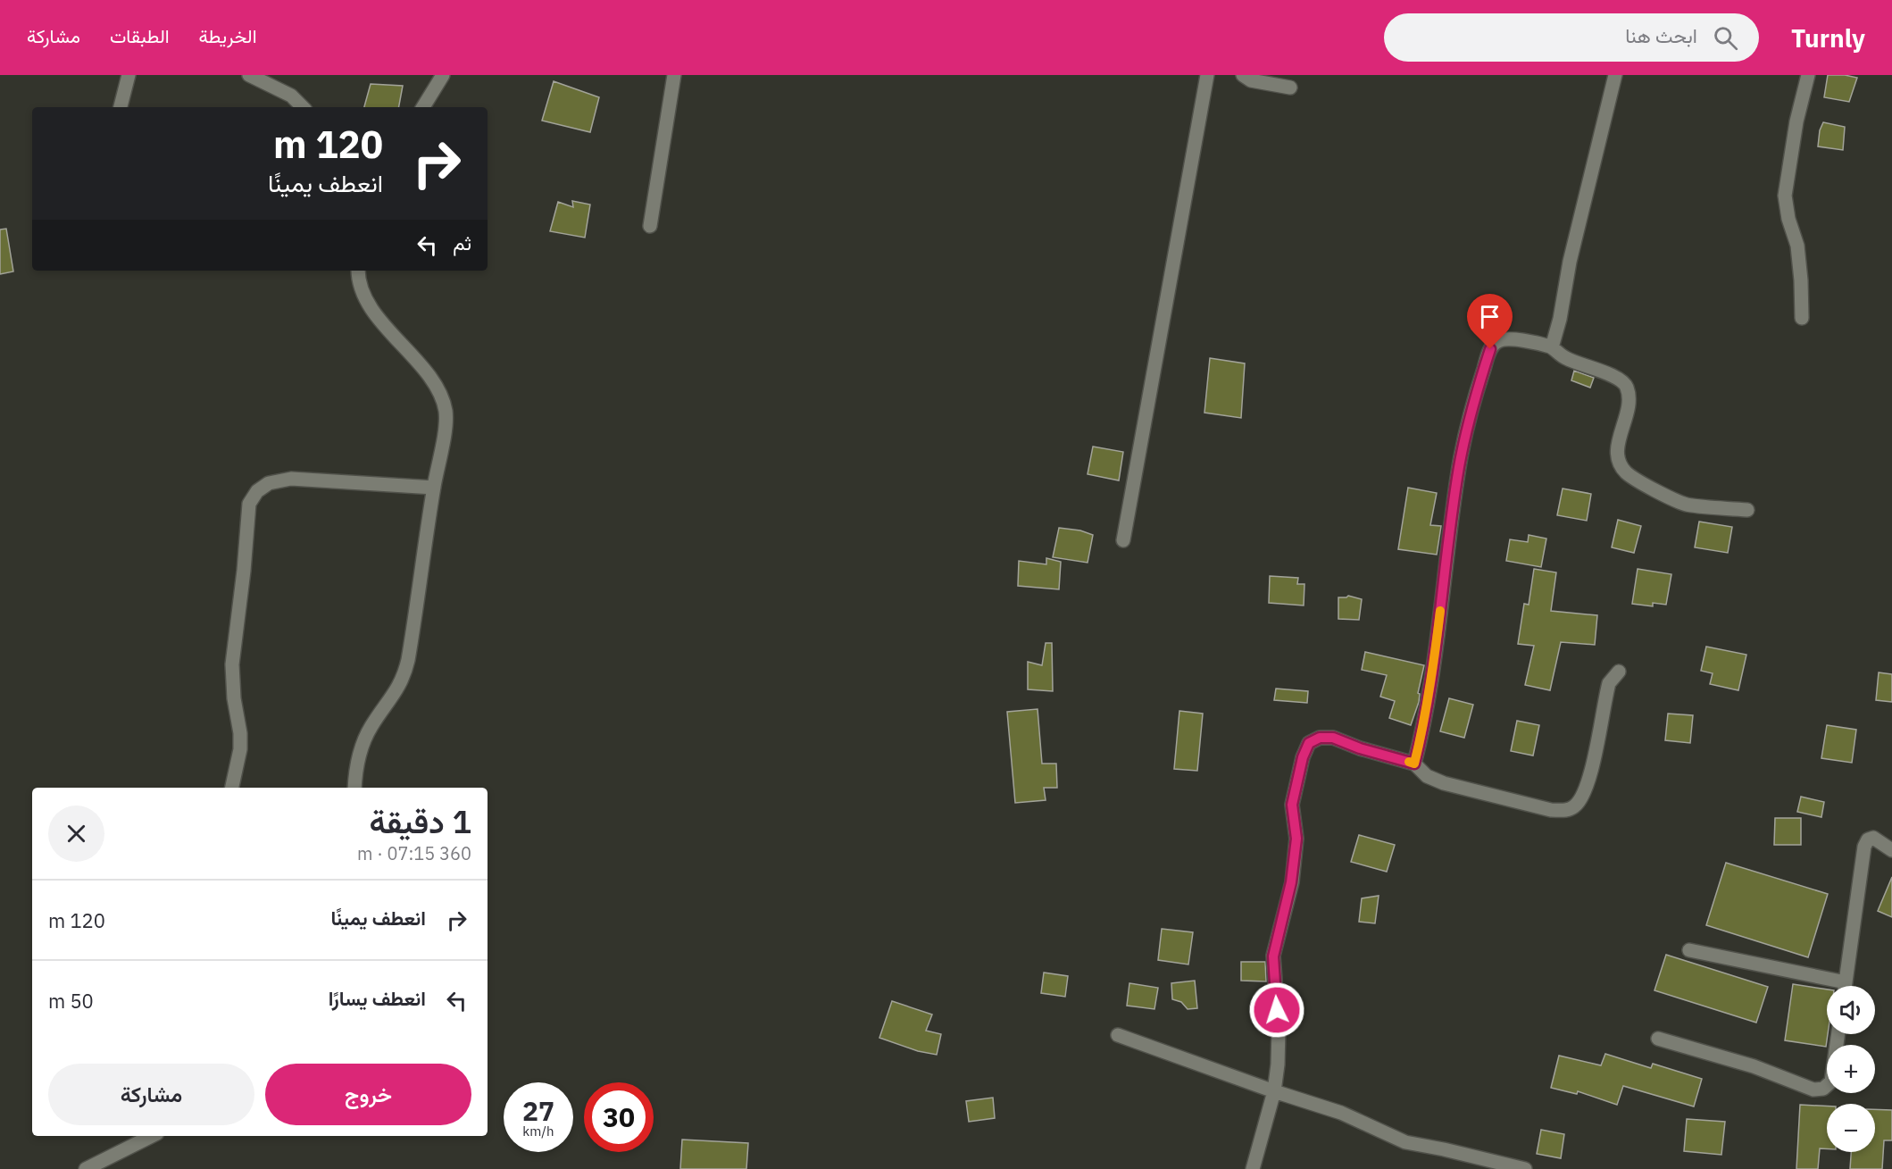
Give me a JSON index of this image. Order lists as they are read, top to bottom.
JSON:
{
  "page": {
    "header": "Turnly",
    "search": "ابحث هنا",
    "nav": ["الخريطة", "الطبقات", "مشاركة"],
    "turn": ["120 m", "انعطف يمينًا"],
    "then": "ثم",
    "heading": ["1 دقيقة", "360 m · 07:15"],
    "list": [
      {
        "name": "انعطف يمينًا",
        "value": "120 m"
      },
      {
        "name": "انعطف يسارًا",
        "value": "50 m"
      }
    ],
    "map_buttons": ["+", "−"],
    "buttons": ["خروج", "مشاركة"],
    "speed": "27 km/h",
    "limit": "30"
  }
}
